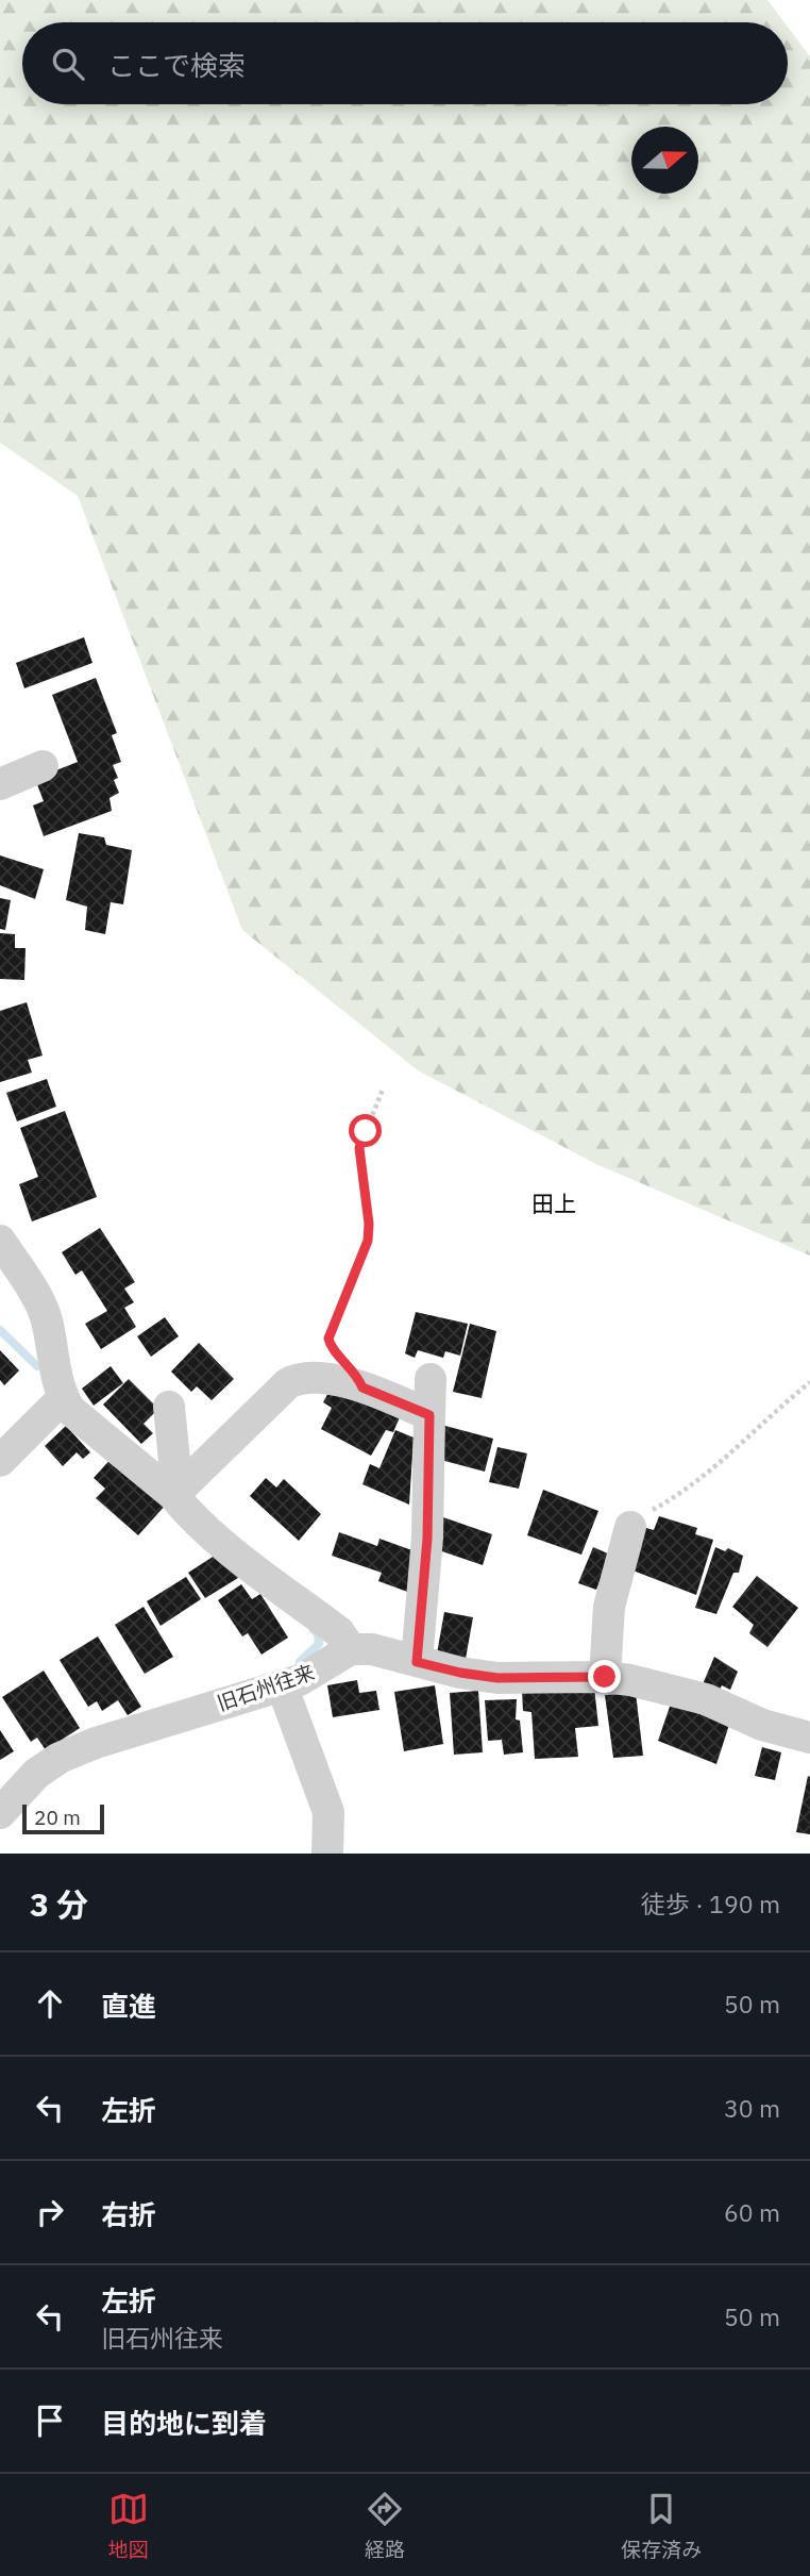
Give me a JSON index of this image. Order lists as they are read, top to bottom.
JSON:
{
  "streets": {
    "street": ["旧石州往来"]
  },
  "districts": ["田上"],
  "scale_bar": "20 m",
  "north": "right",
  "page": {
    "search": "ここで検索",
    "scale": "20 m",
    "heading": ["3 分", "徒歩 · 190 m"],
    "list": [
      ["直進", "50 m"],
      ["左折", "30 m"],
      ["右折", "60 m"],
      ["左折", "旧石州往来", "50 m"],
      "目的地に到着"
    ],
    "nav": ["地図", "経路", "保存済み"]
  }
}
